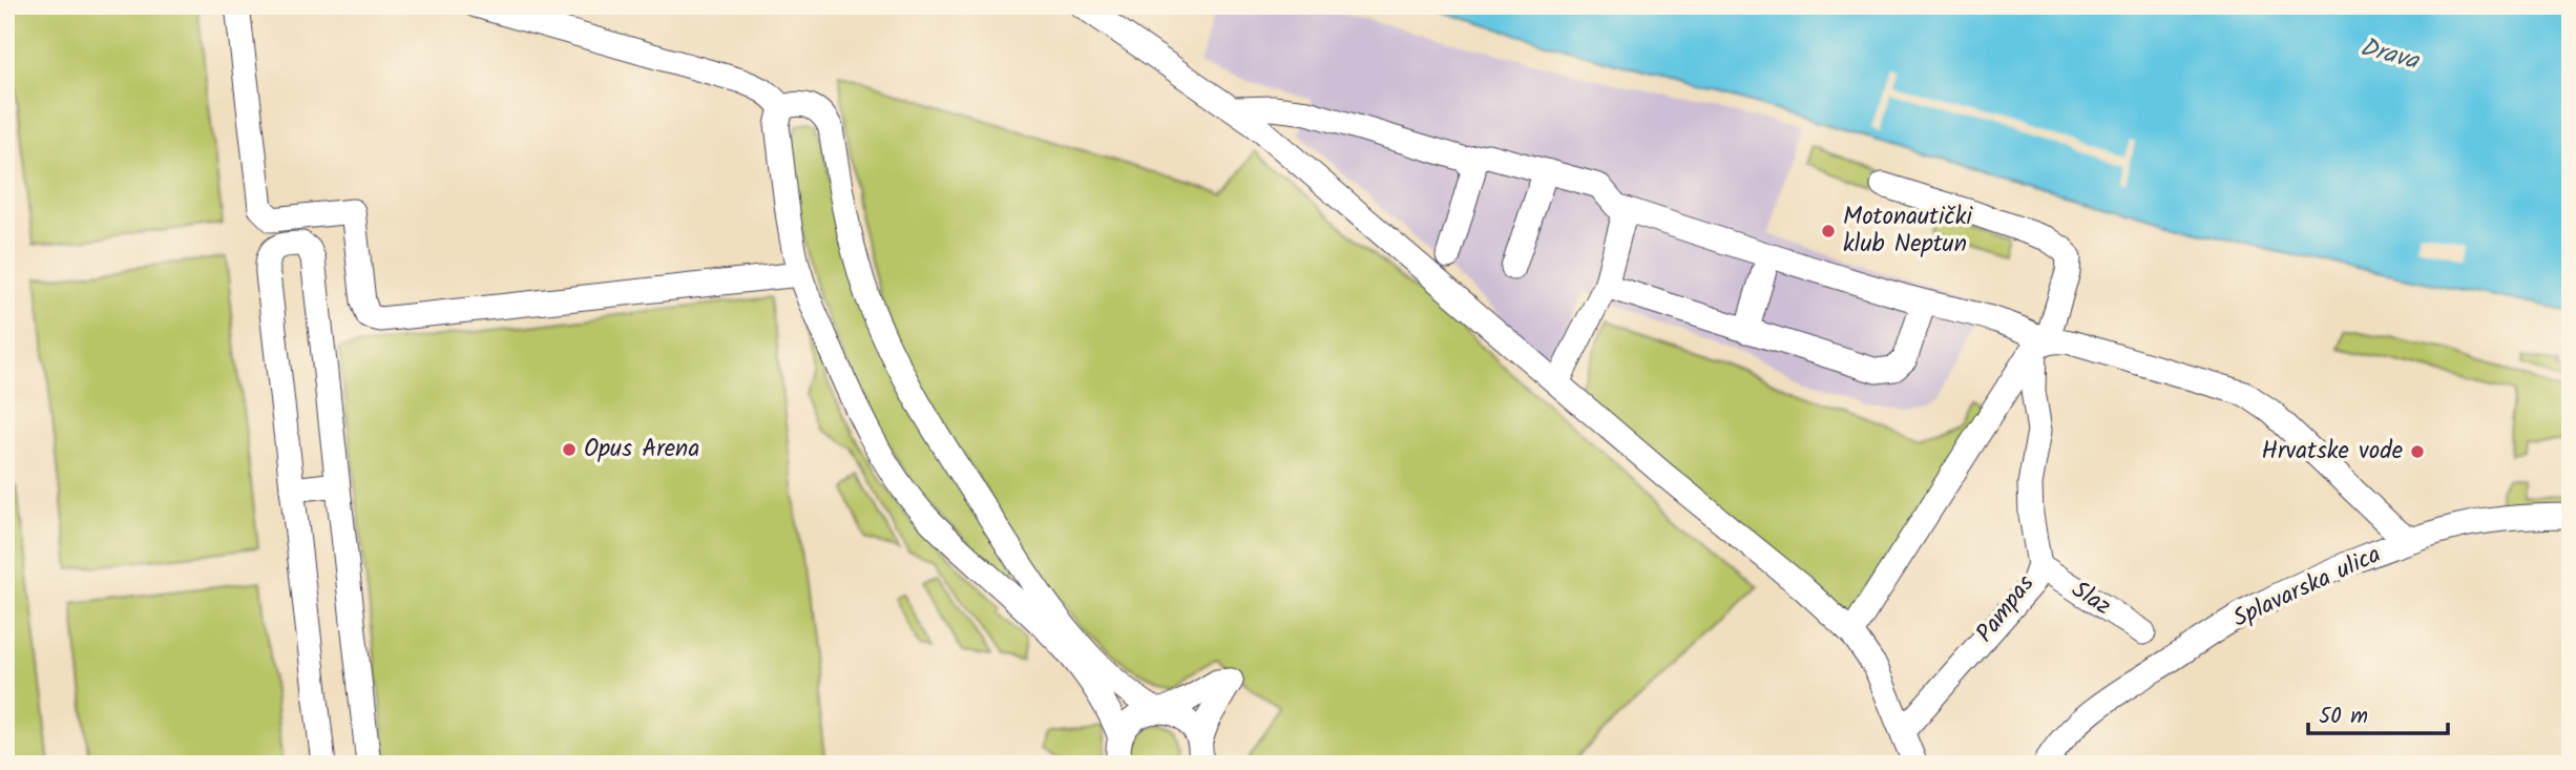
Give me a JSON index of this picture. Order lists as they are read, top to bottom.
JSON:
{
  "streets": {
    "street": ["Splavarska ulica", "Slaz", "Pampas"]
  },
  "crossings": [
    ["Slaz", "Pampas"]
  ],
  "water": ["Drava"],
  "places": ["Motonautički klub Neptun", "Opus Arena", "Hrvatske vode"],
  "scale_bar": "50 m"
}
